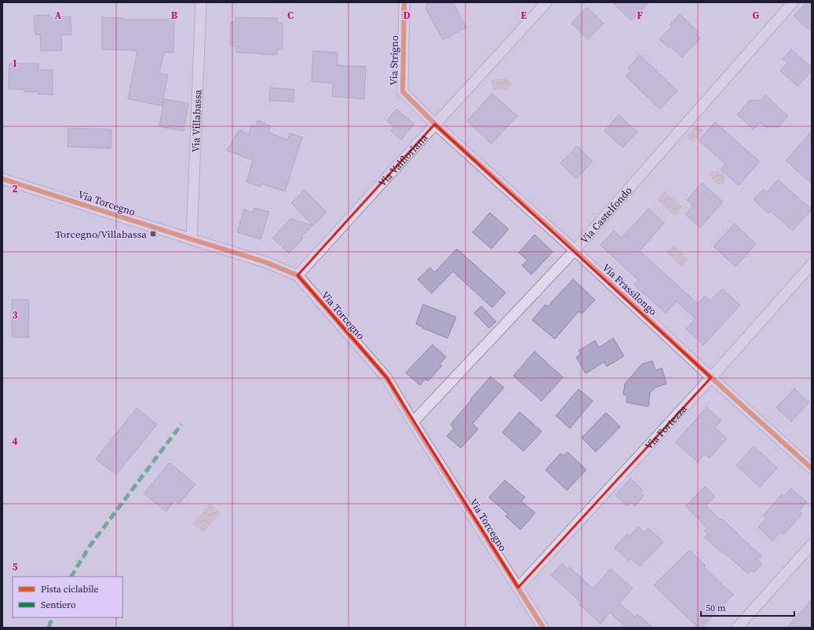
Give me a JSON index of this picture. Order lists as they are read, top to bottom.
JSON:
{
  "streets": {
    "street": [
      "Via Strigno",
      "Via Villabassa",
      "Via Valfloriana",
      "Via Torcegno",
      "Via Castelfondo",
      "Via Frassilongo",
      "Via Fortezza"
    ]
  },
  "crossings": [
    ["Via Strigno", "Via Valfloriana"],
    ["Via Strigno", "Via Frassilongo"],
    ["Via Villabassa", "Via Torcegno"],
    ["Via Valfloriana", "Via Torcegno"],
    ["Via Valfloriana", "Via Frassilongo"],
    ["Via Torcegno", "Via Castelfondo"],
    ["Via Torcegno", "Via Fortezza"],
    ["Via Castelfondo", "Via Frassilongo"],
    ["Via Frassilongo", "Via Fortezza"]
  ],
  "places": {
    "transit": ["Torcegno/Villabassa"]
  },
  "legend": ["Pista ciclabile", "Sentiero"],
  "scale_bar": "50 m",
  "grid": {
    "columns": [
      "A",
      "B",
      "C",
      "D",
      "E",
      "F",
      "G"
    ],
    "rows": [
      "1",
      "2",
      "3",
      "4",
      "5"
    ]
  }
}
